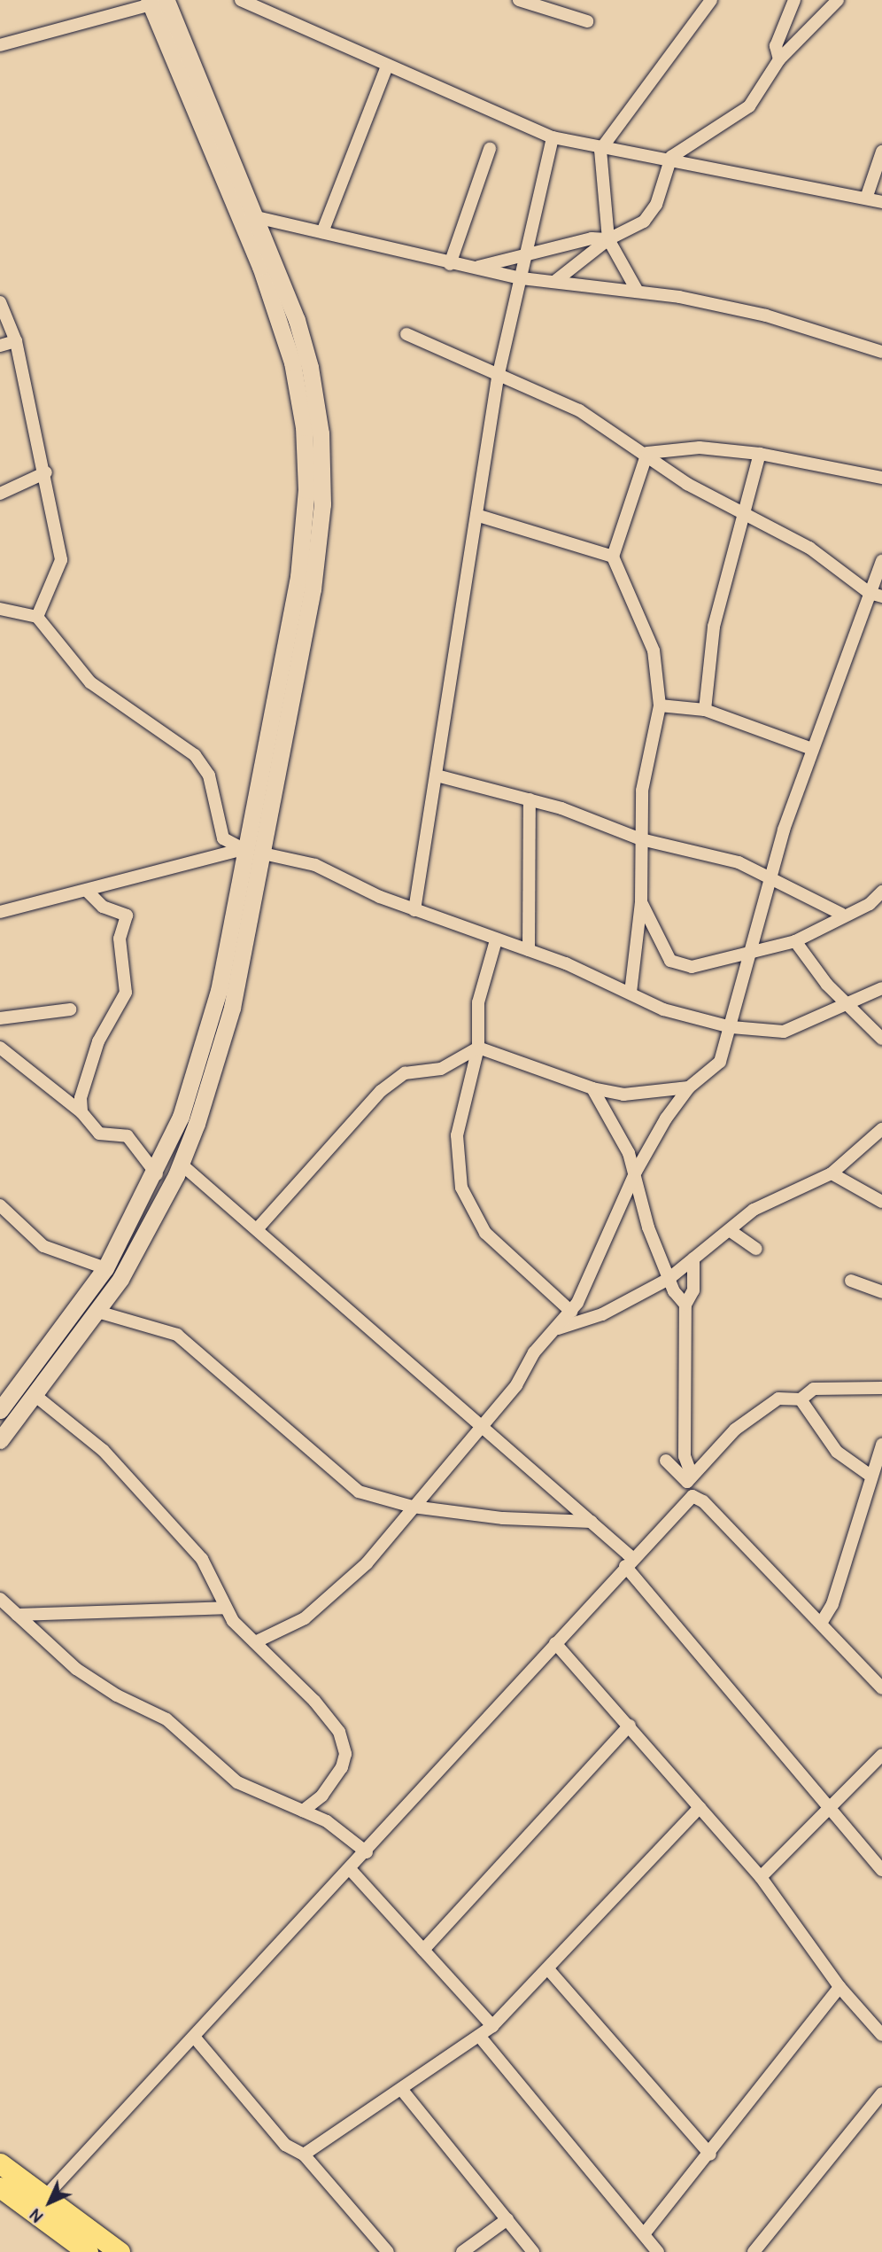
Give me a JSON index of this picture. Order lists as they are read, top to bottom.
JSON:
{
  "north": "bottom left"
}
